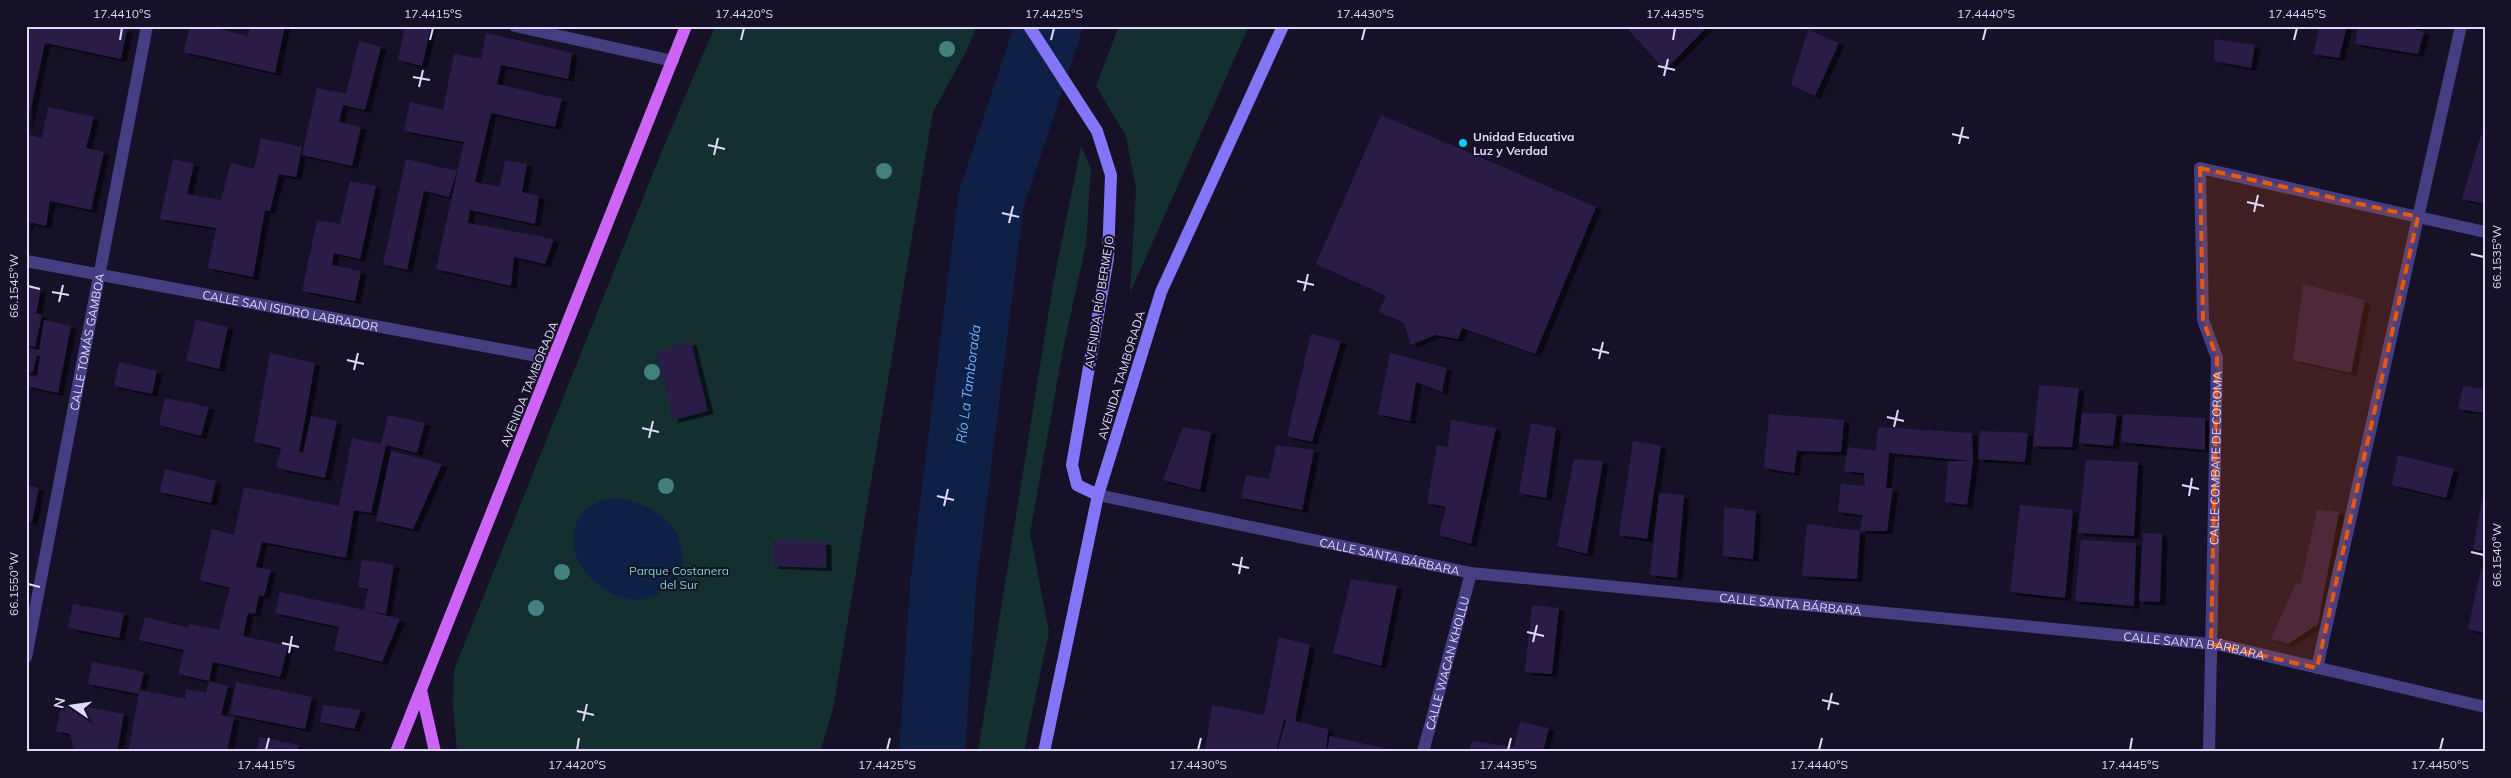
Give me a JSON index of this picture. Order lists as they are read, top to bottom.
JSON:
{
  "streets": {
    "main road": ["AVENIDA RÍO BERMEJO", "AVENIDA TAMBORADA"],
    "street": [
      "CALLE SAN ISIDRO LABRADOR",
      "CALLE TOMÁS GAMBOA",
      "CALLE COMBATE DE COROMA",
      "CALLE SANTA BÁRBARA",
      "CALLE WACAN KHOLLU"
    ]
  },
  "crossings": [
    ["AVENIDA RÍO BERMEJO", "AVENIDA TAMBORADA"],
    ["AVENIDA RÍO BERMEJO", "CALLE SANTA BÁRBARA"],
    ["CALLE SAN ISIDRO LABRADOR", "CALLE TOMÁS GAMBOA"],
    ["CALLE SAN ISIDRO LABRADOR", "AVENIDA TAMBORADA"],
    ["AVENIDA TAMBORADA", "CALLE SANTA BÁRBARA"],
    ["CALLE COMBATE DE COROMA", "CALLE SANTA BÁRBARA"],
    ["CALLE SANTA BÁRBARA", "CALLE WACAN KHOLLU"]
  ],
  "water": ["Río La Tamborada"],
  "parks": ["Parque Costanera del Sur"],
  "places": ["Unidad Educativa Luz y Verdad"],
  "north": "left",
  "coordinates": [
    "17.4410°S",
    "17.4415°S",
    "17.4420°S",
    "17.4425°S",
    "17.4430°S",
    "17.4435°S",
    "17.4440°S",
    "17.4445°S",
    "66.1535°W",
    "66.1545°W",
    "66.1540°W",
    "66.1550°W",
    "17.4450°S"
  ]
}
